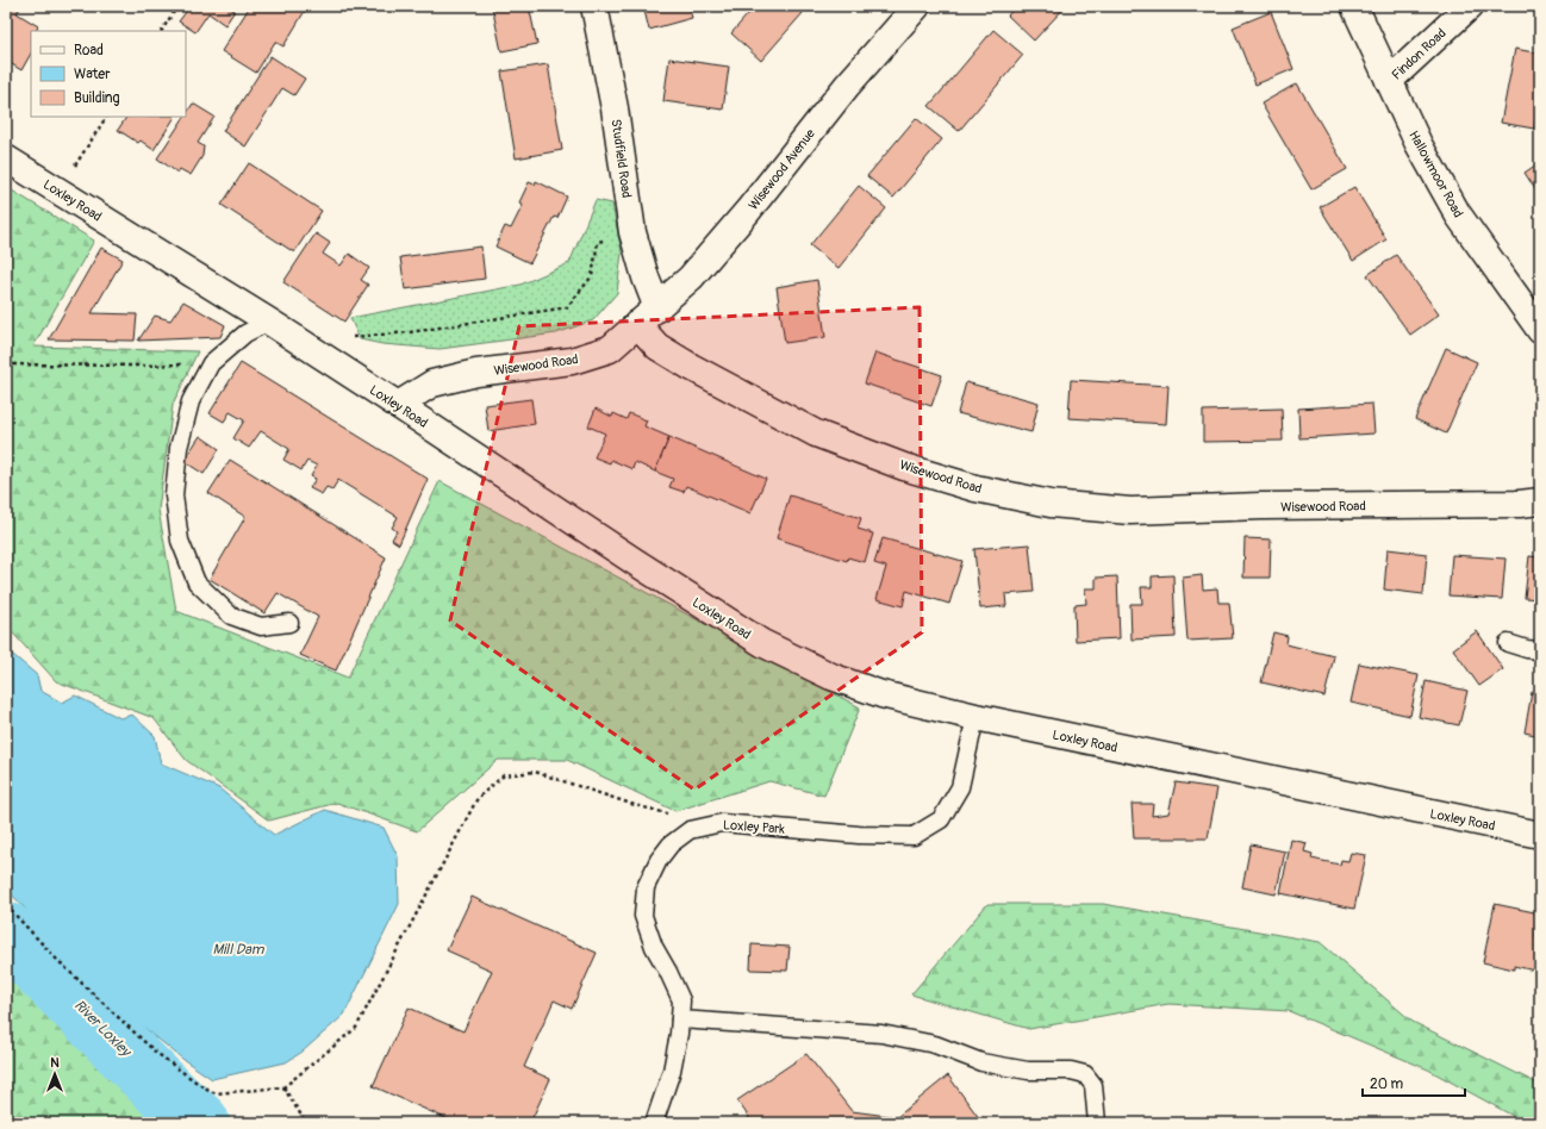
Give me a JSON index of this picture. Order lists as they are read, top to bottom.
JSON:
{
  "streets": {
    "street": [
      "Findon Road",
      "Studfield Road",
      "Wisewood Avenue",
      "Hallowmoor Road",
      "Loxley Road",
      "Wisewood Road"
    ],
    "lane": ["Loxley Park"]
  },
  "crossings": [
    ["Findon Road", "Hallowmoor Road"],
    ["Studfield Road", "Wisewood Avenue"],
    ["Studfield Road", "Wisewood Road"],
    ["Wisewood Avenue", "Wisewood Road"],
    ["Loxley Road", "Wisewood Road"],
    ["Loxley Road", "Loxley Park"]
  ],
  "water": ["Mill Dam", "River Loxley"],
  "legend": ["Road", "Water", "Building"],
  "scale_bar": "20 m",
  "north": "top"
}
